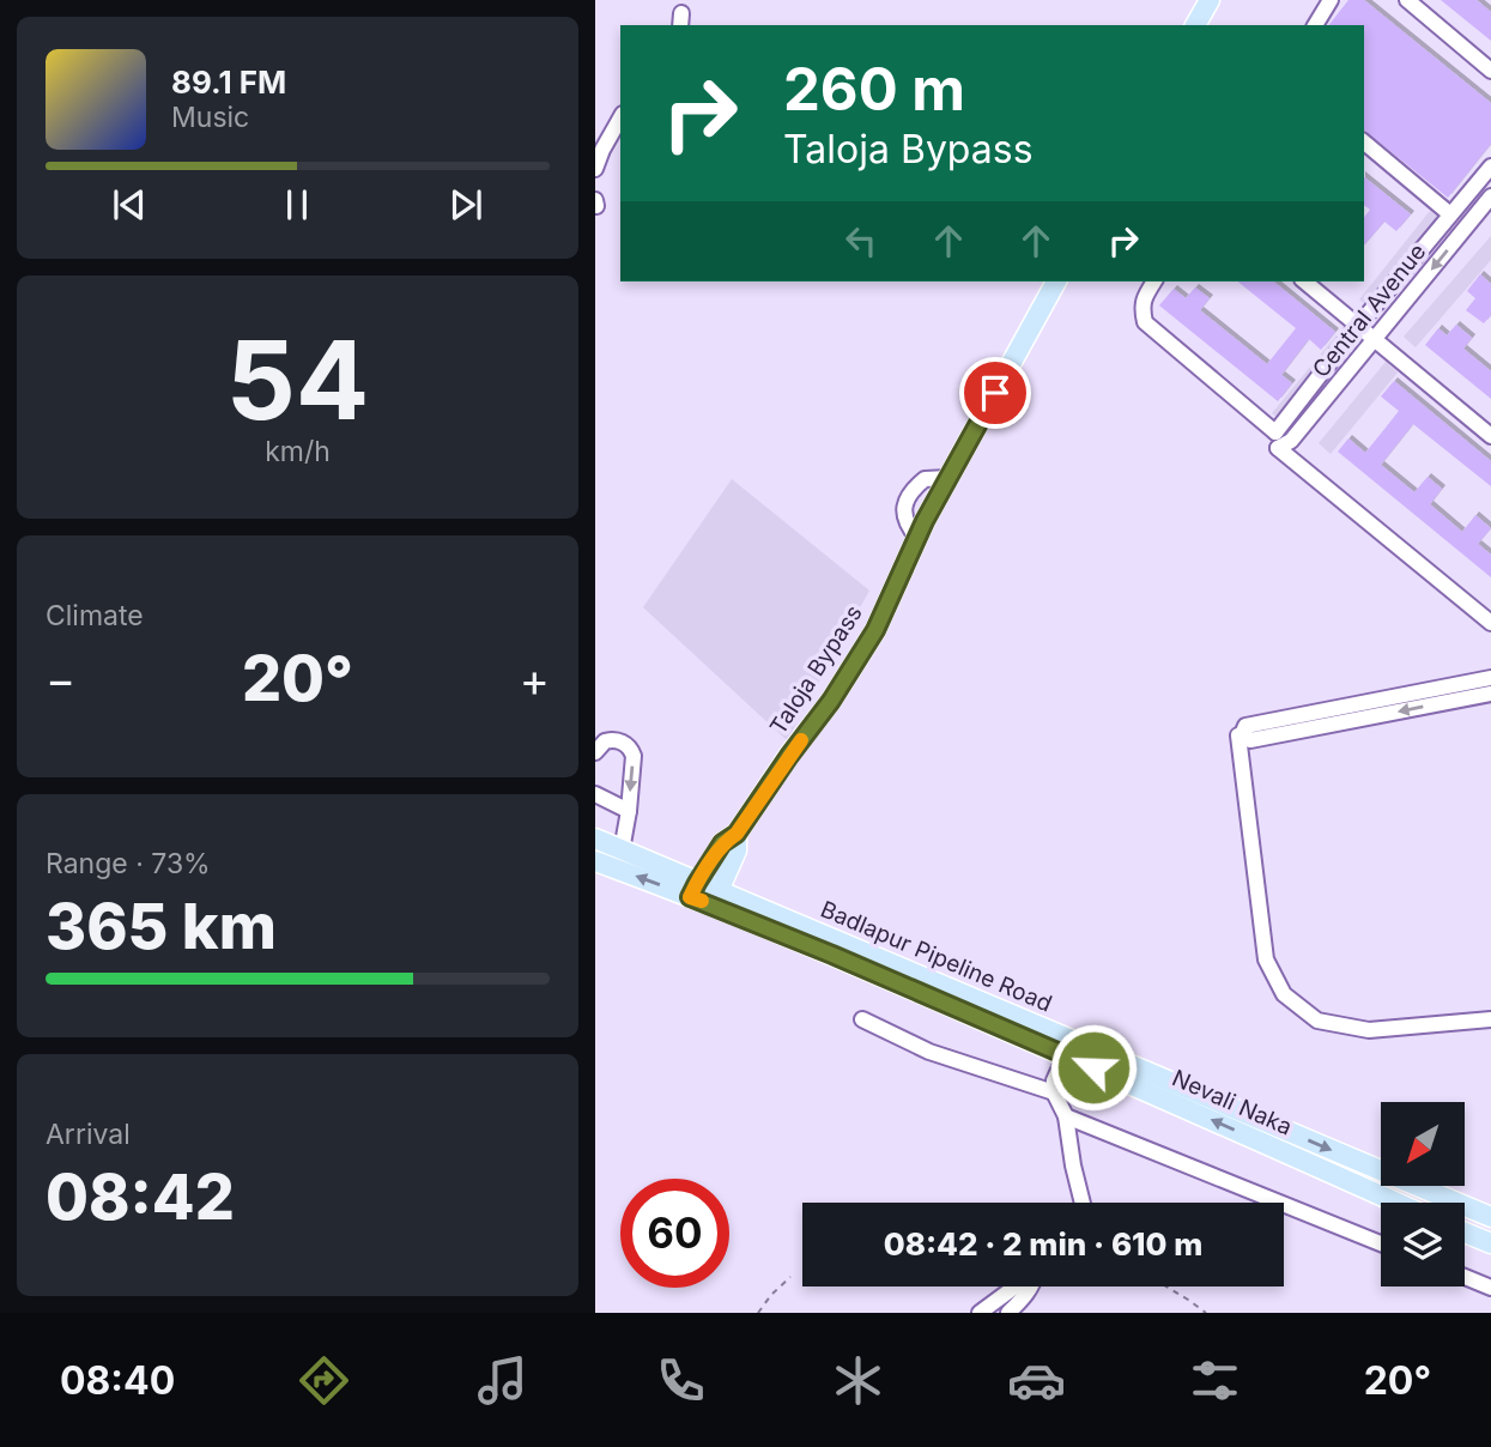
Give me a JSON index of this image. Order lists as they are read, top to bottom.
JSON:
{
  "streets": {
    "main road": ["Taloja Bypass", "Badlapur Pipeline Road", "Nevali Naka"],
    "street": ["Central Avenue"]
  },
  "crossings": [
    ["Taloja Bypass", "Badlapur Pipeline Road"],
    ["Badlapur Pipeline Road", "Nevali Naka"]
  ],
  "one_way": ["Badlapur Pipeline Road", "Nevali Naka"],
  "north": "bottom left",
  "page": {
    "turn": ["260 m", "Taloja Bypass"],
    "song": ["89.1 FM", "Music"],
    "tile": [
      ["54", "km/h"],
      "Climate",
      ["Range · 73%", "365 km"],
      ["Arrival", "08:42"]
    ],
    "heat": ["−", "20°", "+"],
    "limit": "60",
    "trip": "08:42 · 2 min · 610 m",
    "tabs": ["08:40", "20°"]
  }
}
